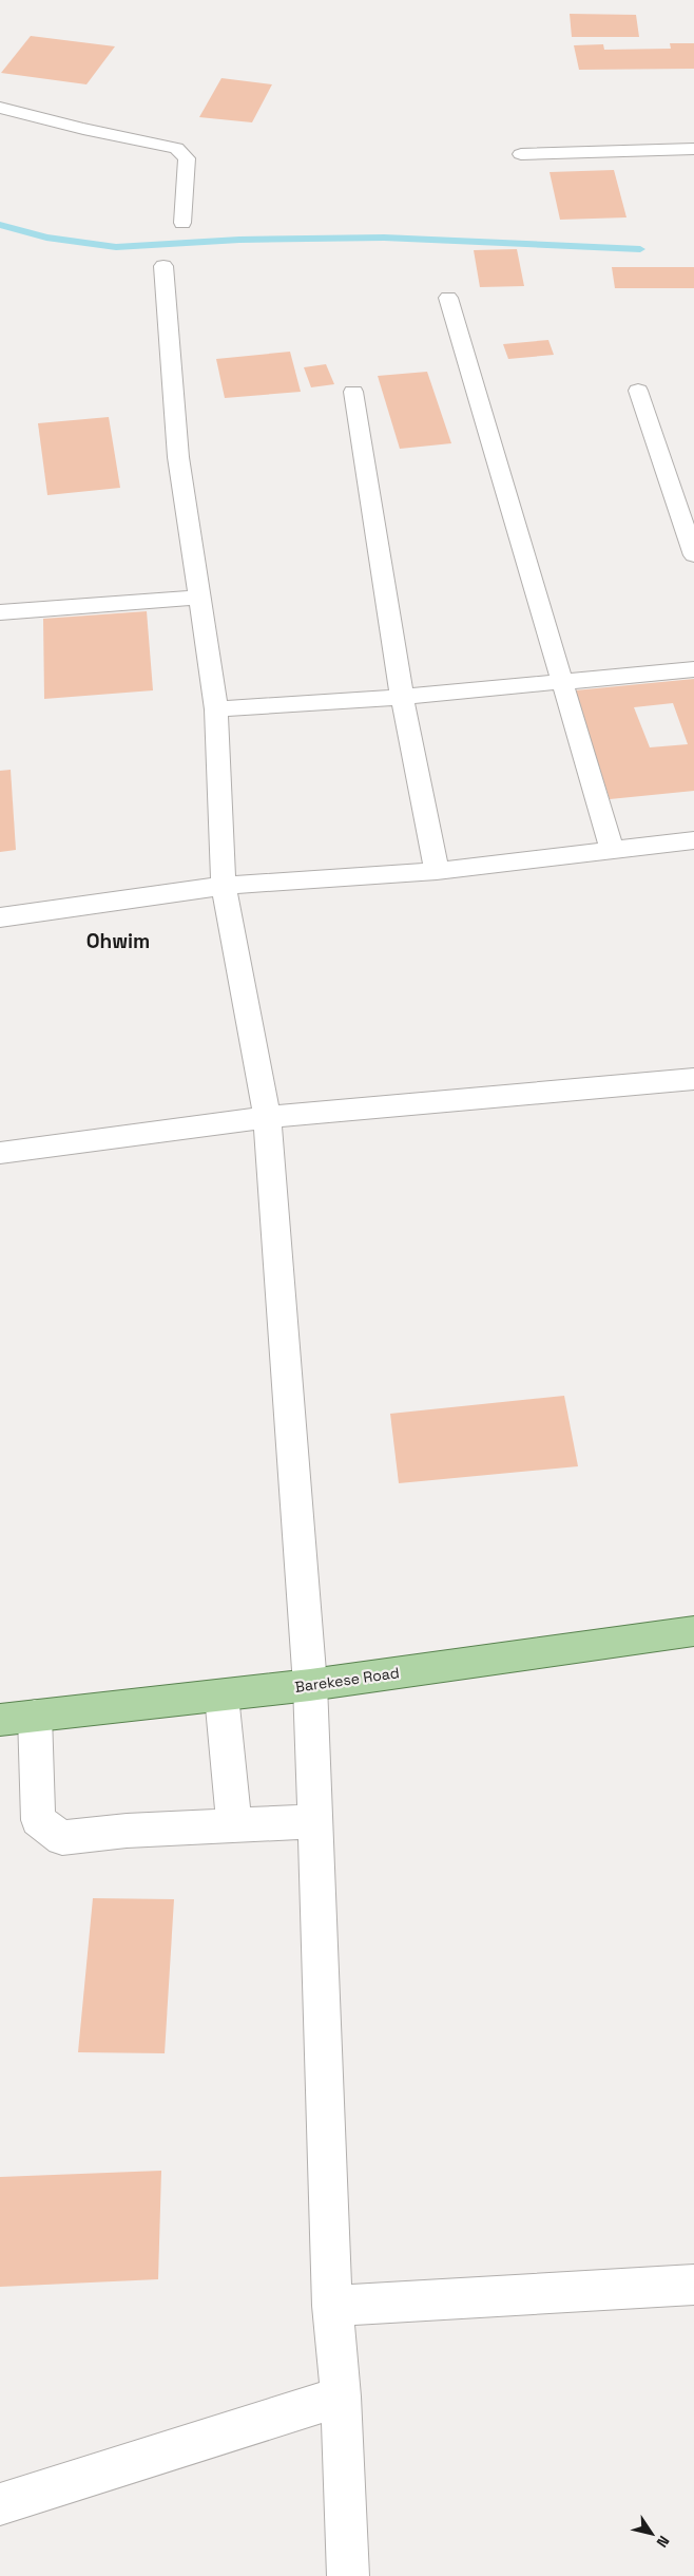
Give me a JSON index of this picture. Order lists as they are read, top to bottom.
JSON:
{
  "streets": {
    "main road": ["Barekese Road"]
  },
  "districts": ["Ohwim"],
  "north": "bottom right"
}
